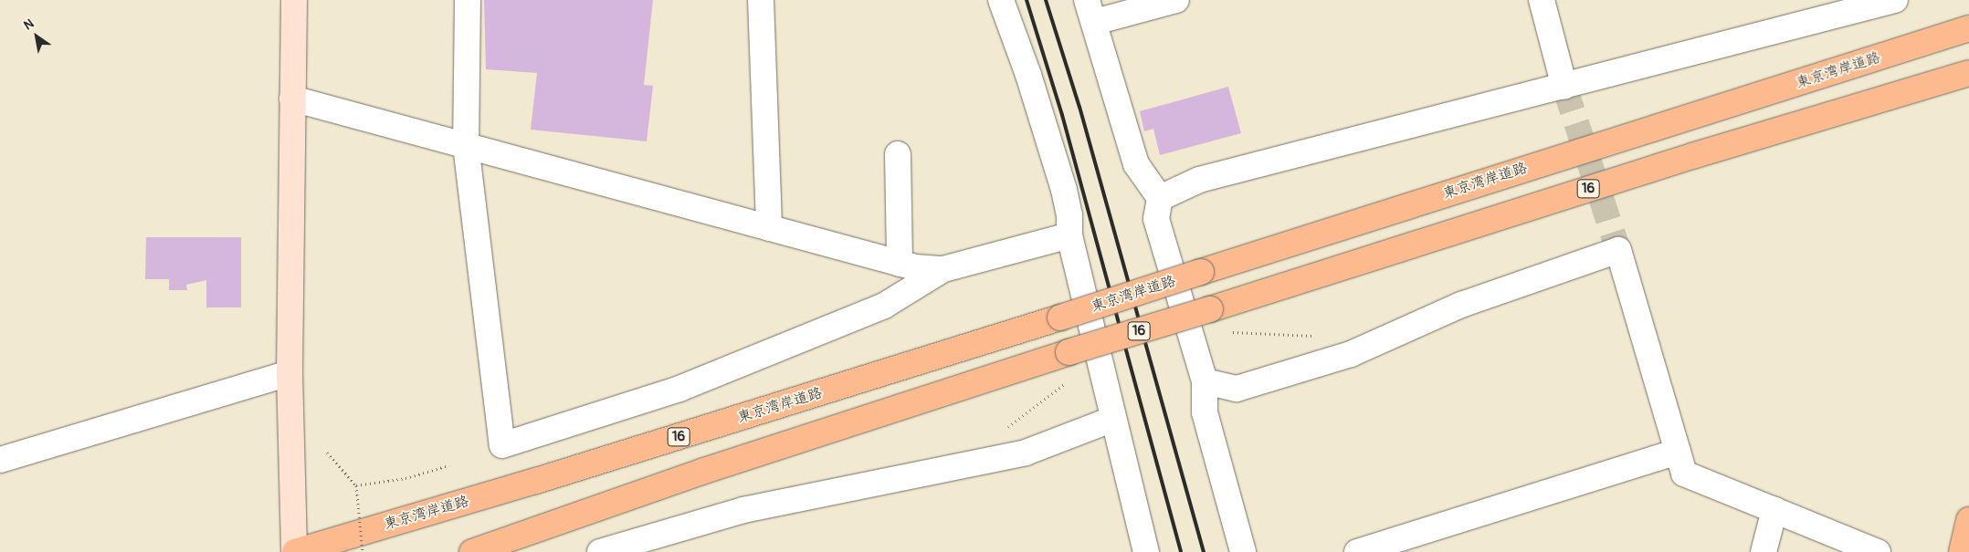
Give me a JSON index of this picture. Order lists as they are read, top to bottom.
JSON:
{
  "streets": {
    "highway": ["東京湾岸道路", "16"]
  },
  "north": "top left"
}
